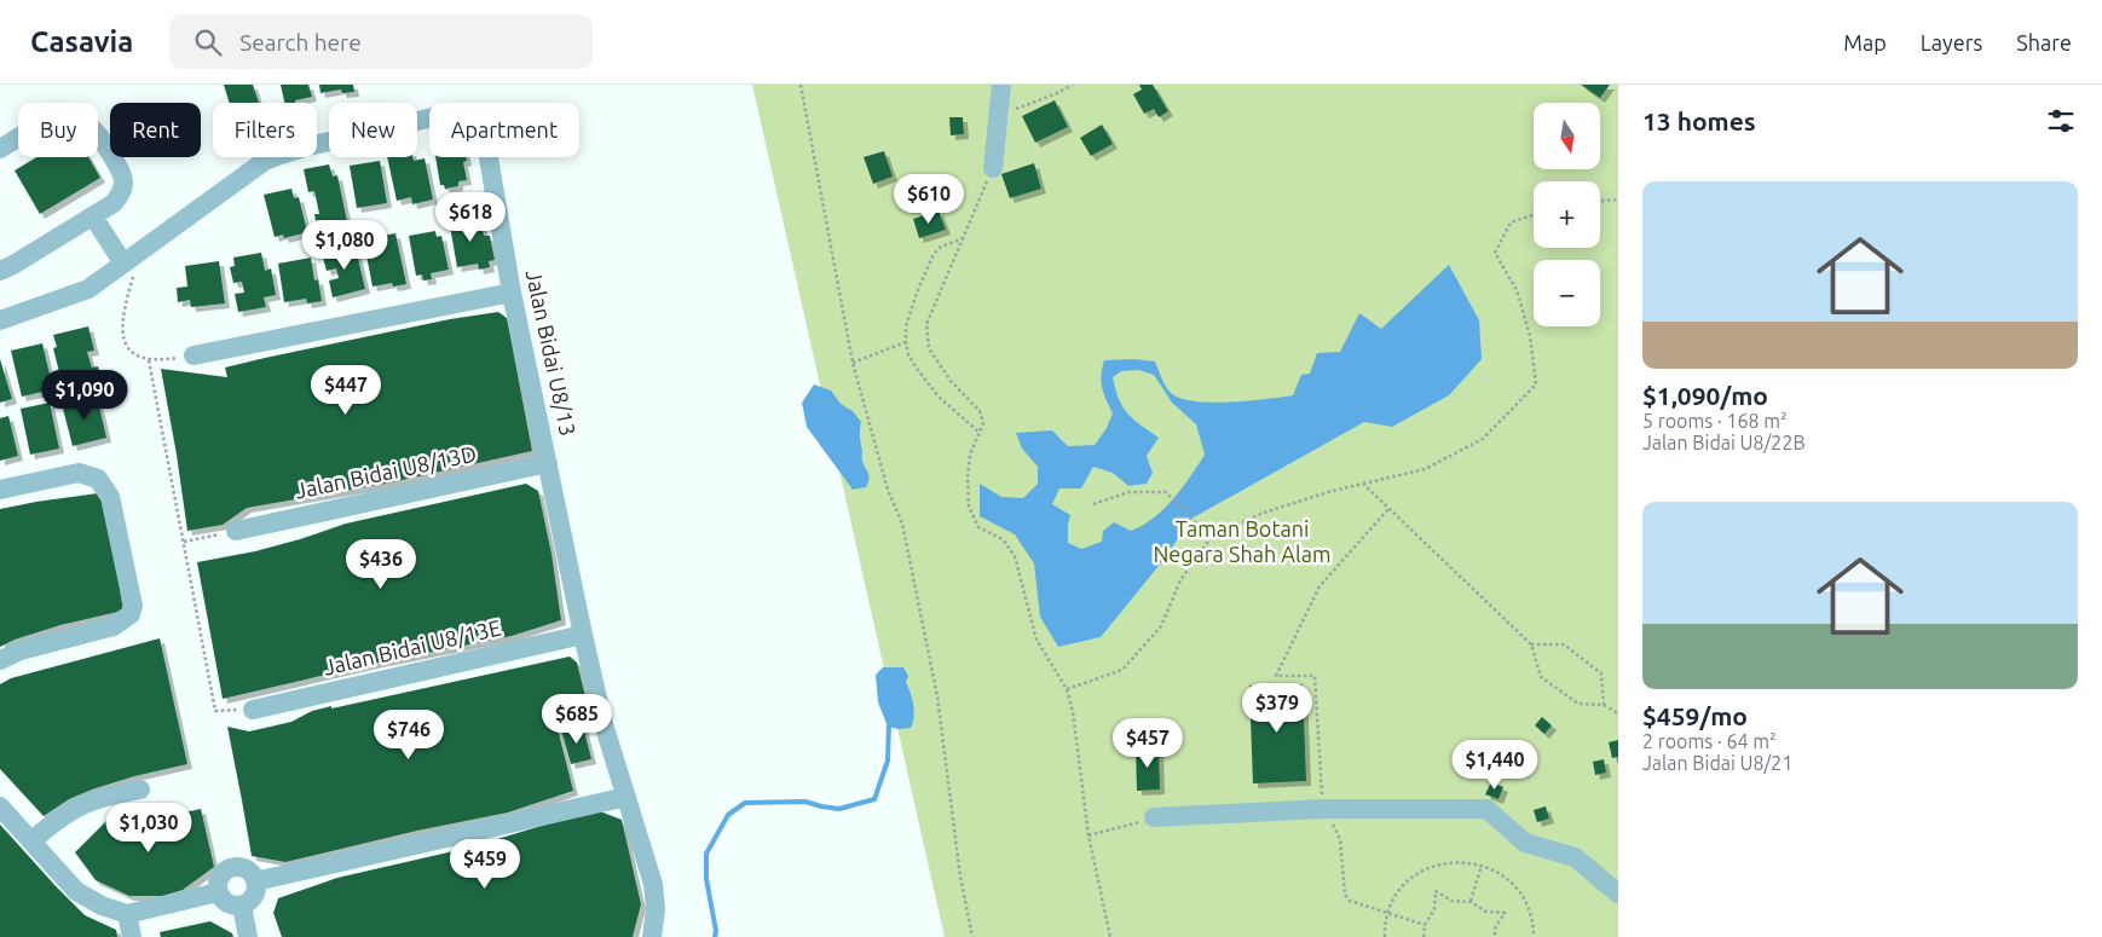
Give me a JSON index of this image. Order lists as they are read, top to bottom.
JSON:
{
  "streets": {
    "street": ["Jalan Bidai U8/13", "Jalan Bidai U8/13D", "Jalan Bidai U8/13E"]
  },
  "crossings": [
    ["Jalan Bidai U8/13", "Jalan Bidai U8/13D"],
    ["Jalan Bidai U8/13", "Jalan Bidai U8/13E"]
  ],
  "parks": ["Taman Botani Negara Shah Alam"],
  "north": "bottom",
  "page": {
    "header": "Casavia",
    "search": "Search here",
    "nav": ["Map", "Layers", "Share"],
    "heading": "13 homes",
    "map_buttons": ["+", "−"],
    "chip": [
      "Buy",
      "Rent",
      "Filters",
      "New",
      "Apartment"
    ],
    "list": [
      {
        "name": "$1,090/mo",
        "note": "5 rooms · 168 m² · Jalan Bidai U8/22B"
      },
      {
        "name": "$459/mo",
        "note": "2 rooms · 64 m² · Jalan Bidai U8/21"
      }
    ],
    "price": [
      "$610",
      "$618",
      "$1,080",
      "$447",
      "$1,090",
      "$436",
      "$379",
      "$685",
      "$746",
      "$457",
      "$1,440",
      "$1,030",
      "$459"
    ]
  }
}
